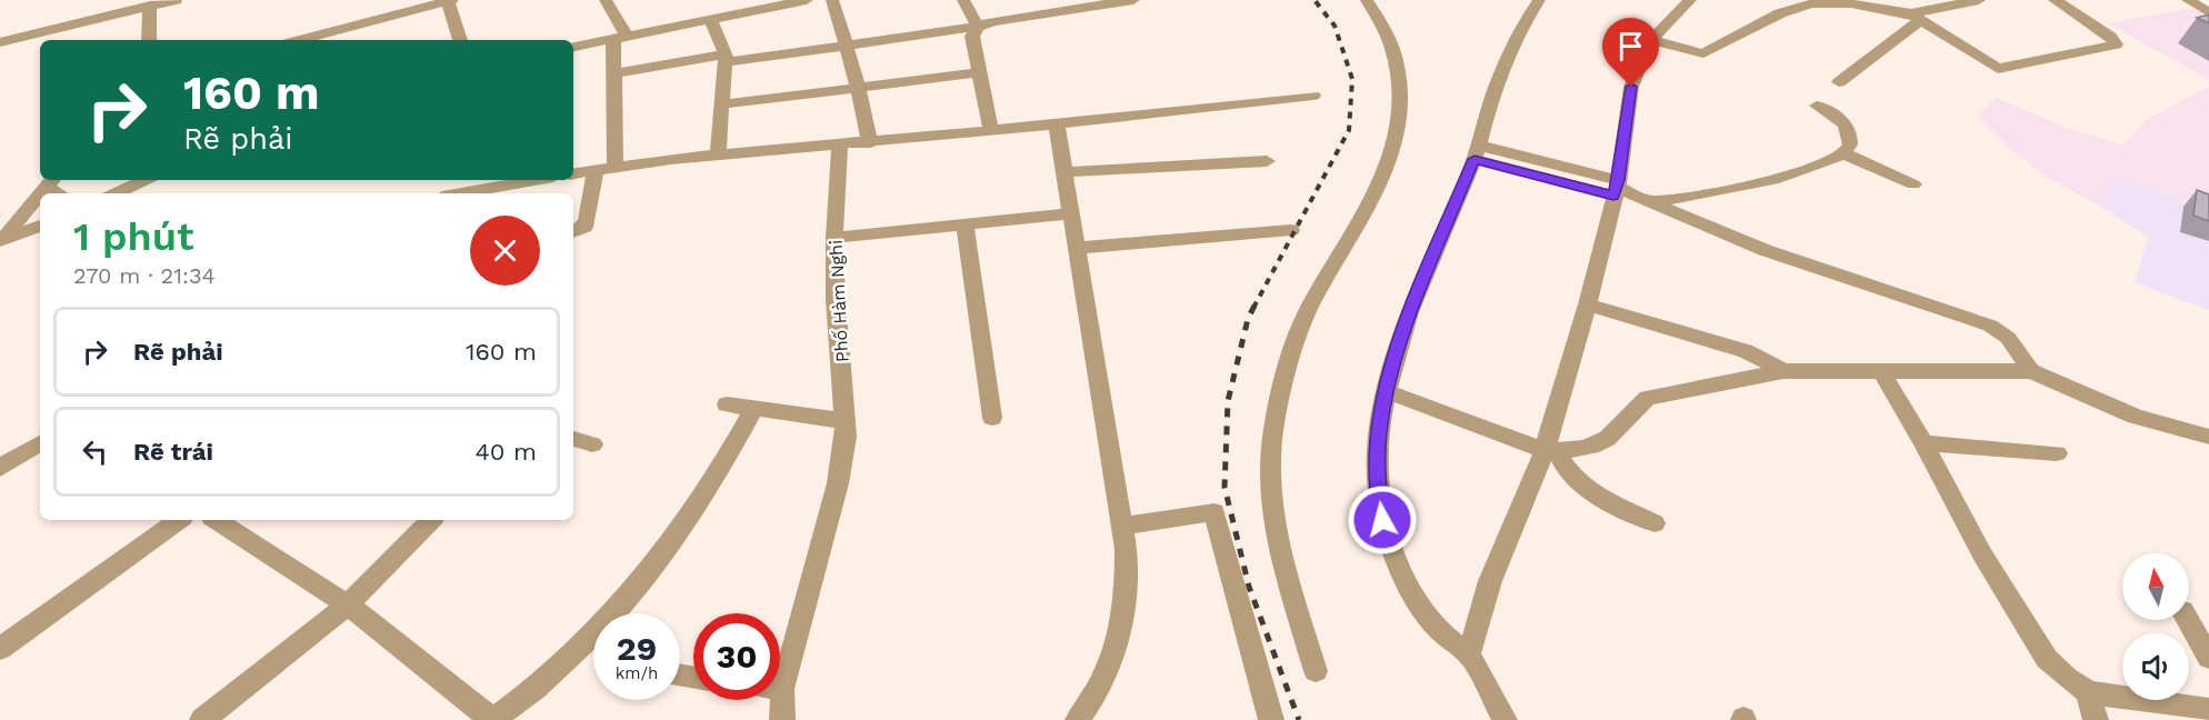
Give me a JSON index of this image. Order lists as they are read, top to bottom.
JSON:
{
  "streets": {
    "street": ["Phố Hàm Nghi"]
  },
  "north": "top",
  "page": {
    "turn": ["160 m", "Rẽ phải"],
    "heading": ["1 phút", "270 m · 21:34"],
    "list": [
      {
        "name": "Rẽ phải",
        "value": "160 m"
      },
      {
        "name": "Rẽ trái",
        "value": "40 m"
      }
    ],
    "speed": "29 km/h",
    "limit": "30"
  }
}
